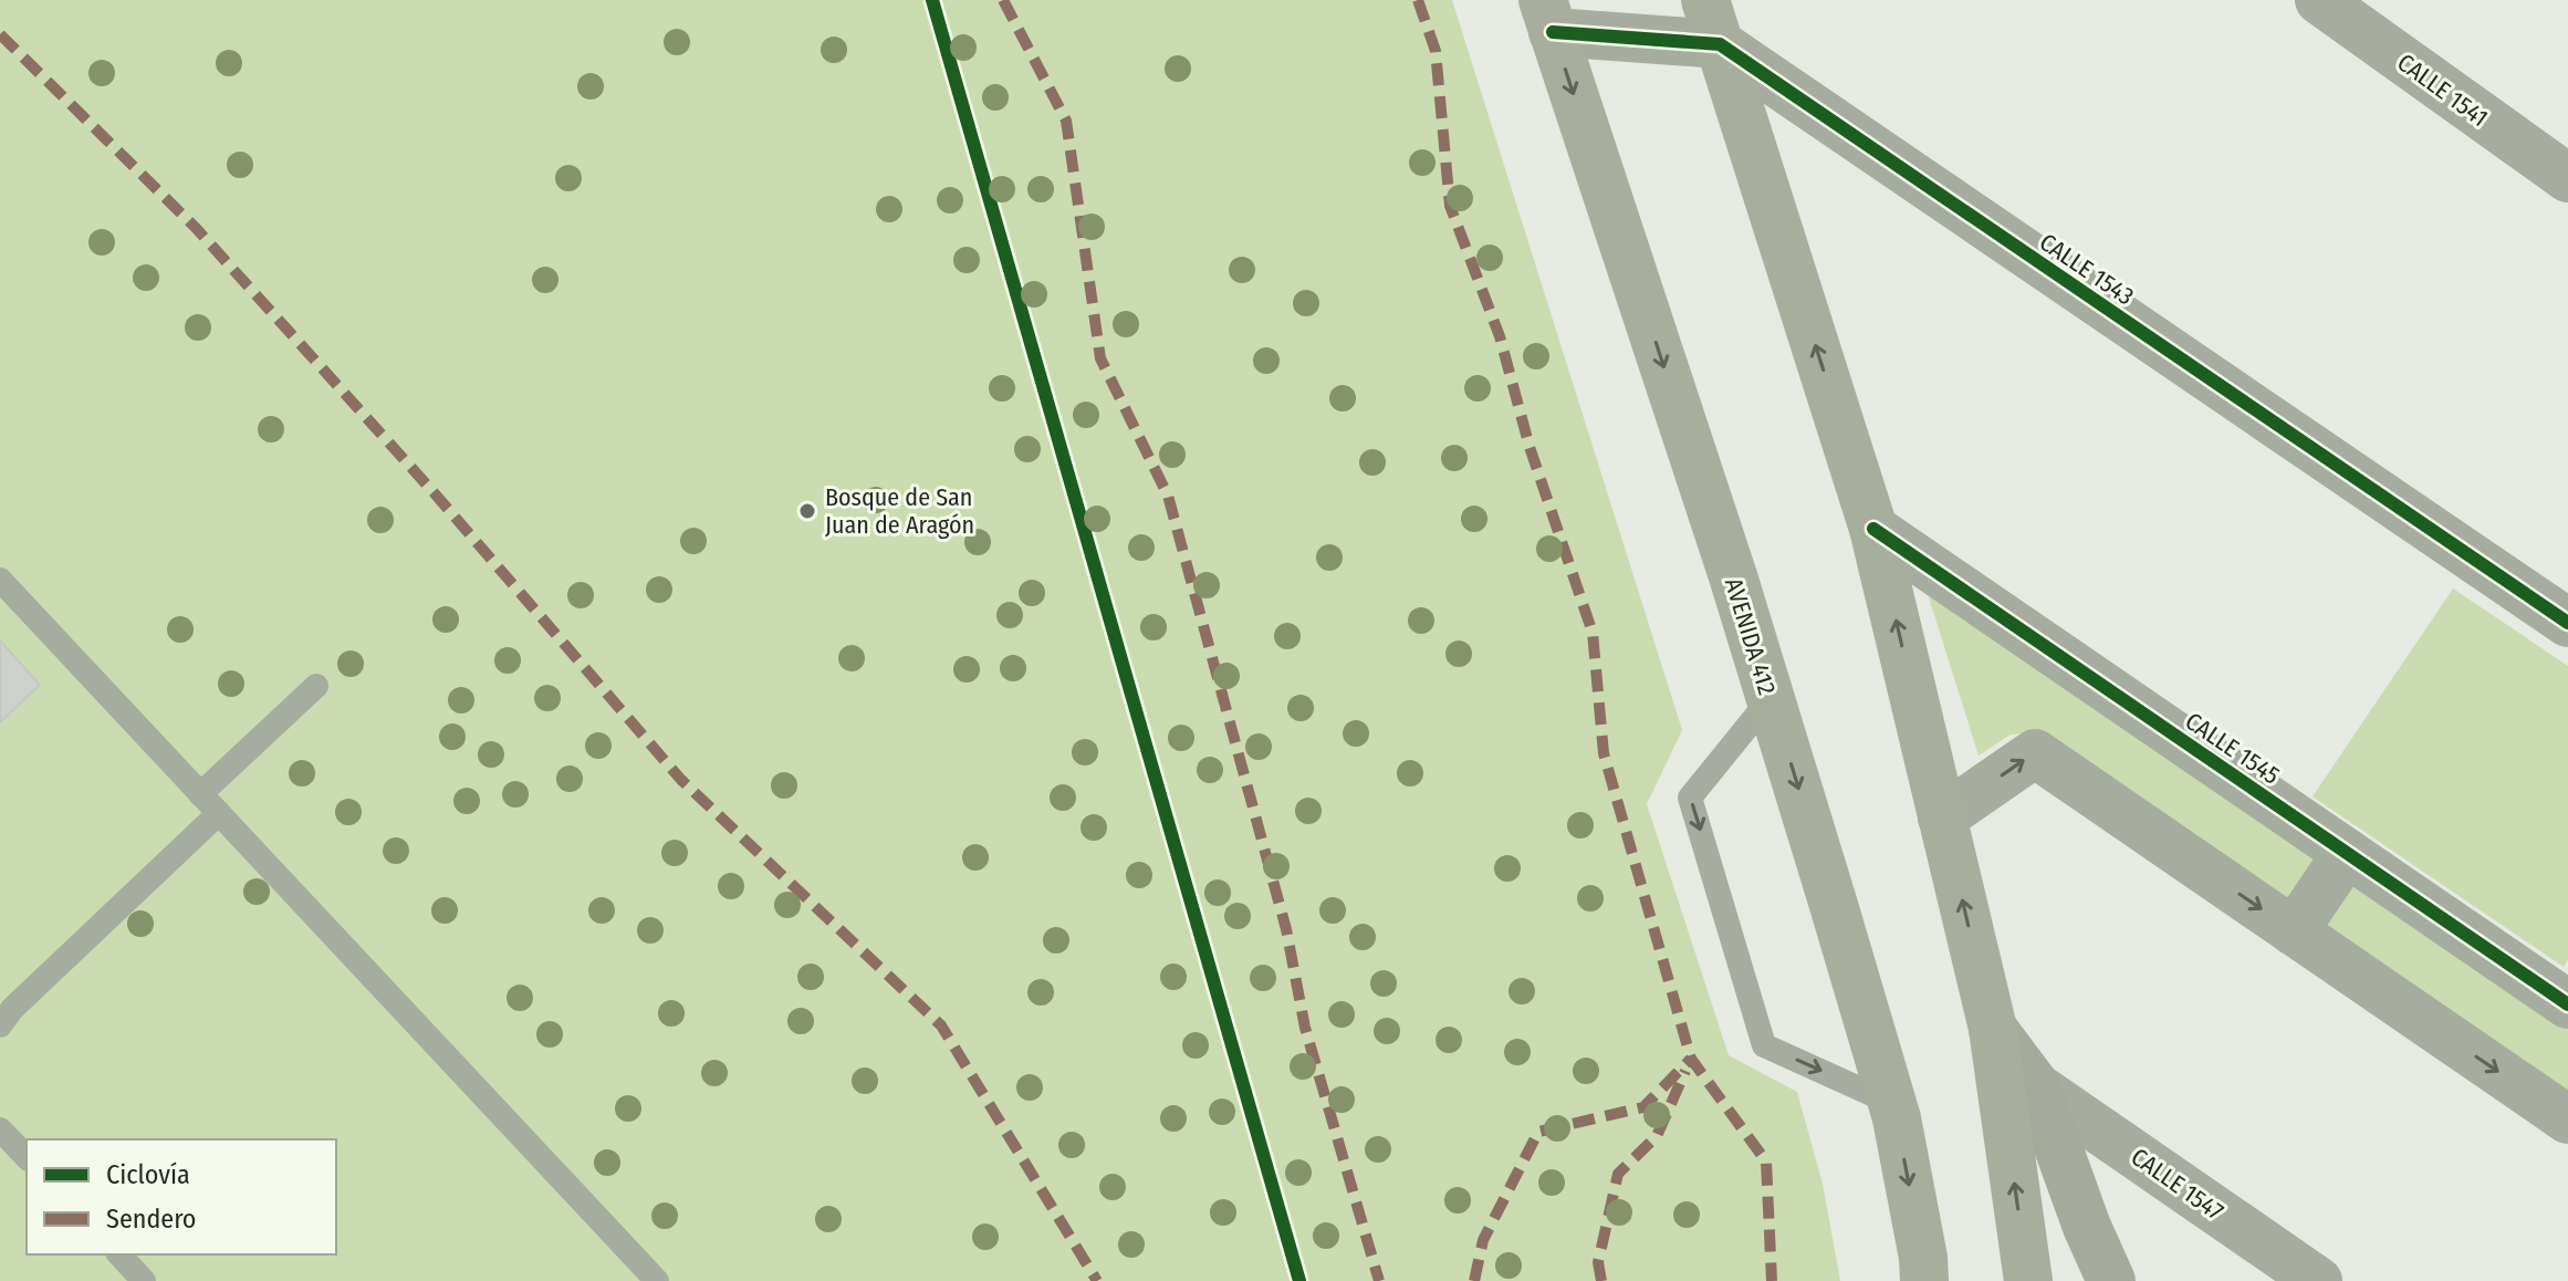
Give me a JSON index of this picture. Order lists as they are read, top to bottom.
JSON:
{
  "streets": {
    "main road": ["AVENIDA 412"],
    "street": [
      "CALLE 1541",
      "CALLE 1543",
      "CALLE 1545",
      "CALLE 1547"
    ]
  },
  "places": ["Bosque de San Juan de Aragón"],
  "legend": ["Ciclovía", "Sendero"]
}
